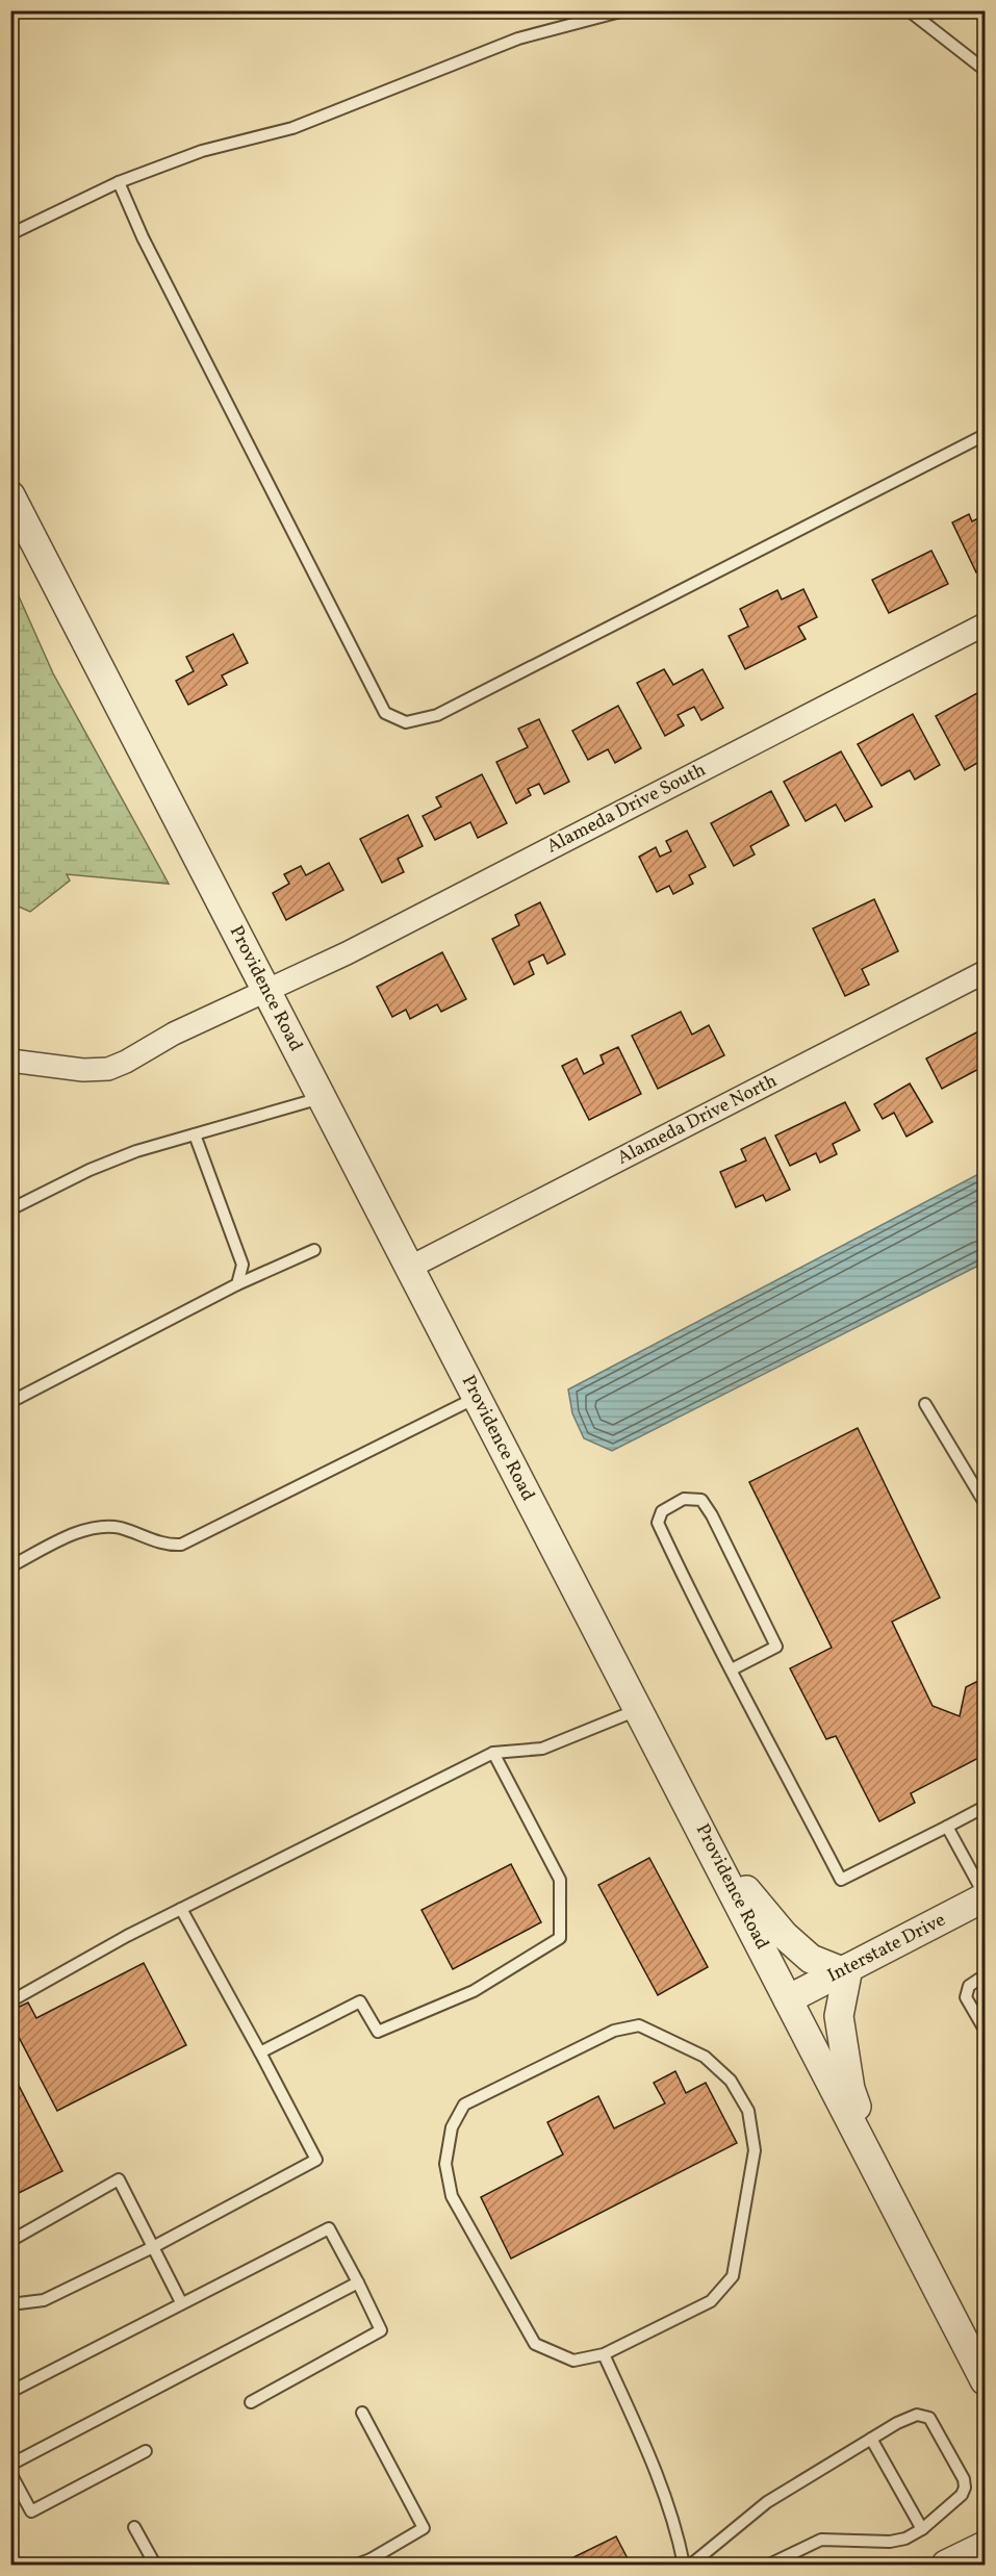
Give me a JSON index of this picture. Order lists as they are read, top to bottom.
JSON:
{
  "streets": {
    "street": [
      "Alameda Drive South",
      "Providence Road",
      "Alameda Drive North",
      "Interstate Drive"
    ]
  },
  "crossings": [
    ["Alameda Drive South", "Providence Road"],
    ["Providence Road", "Alameda Drive North"],
    ["Providence Road", "Interstate Drive"]
  ]
}
